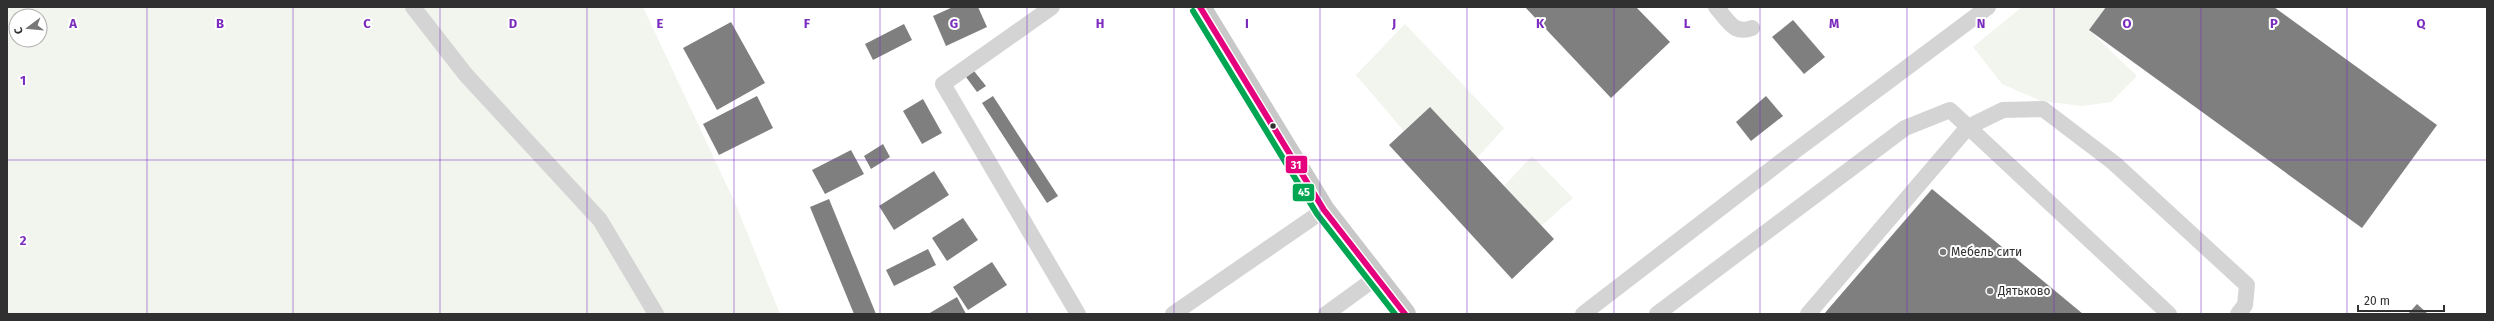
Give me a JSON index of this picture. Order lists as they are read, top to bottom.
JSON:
{
  "places": ["Мебель сити", "Дятьково"],
  "lines": ["transit line 31", "transit line 45"],
  "scale_bar": "20 m",
  "north": "left",
  "grid": {
    "columns": [
      "A",
      "B",
      "C",
      "D",
      "E",
      "F",
      "G",
      "H",
      "I",
      "J",
      "K",
      "L",
      "M",
      "N",
      "O",
      "P",
      "Q"
    ],
    "rows": ["1", "2"]
  }
}
